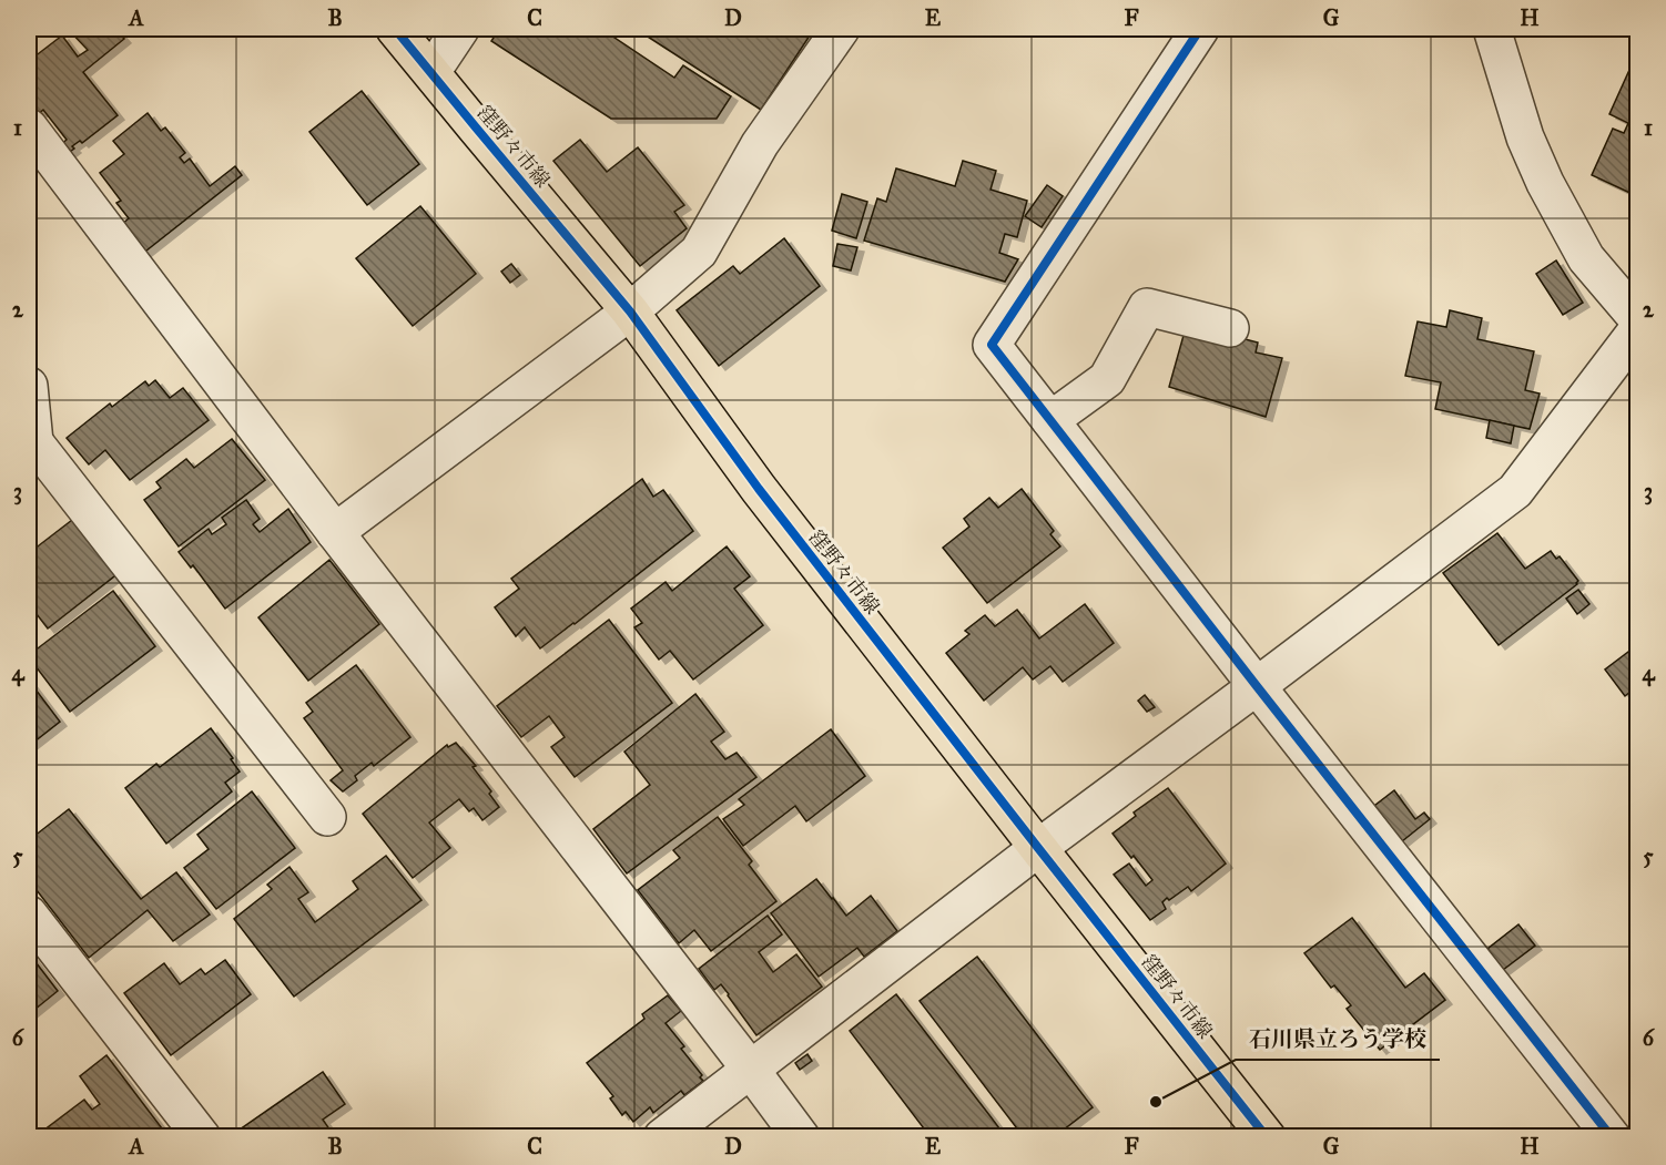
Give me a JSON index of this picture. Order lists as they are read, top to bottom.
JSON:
{
  "streets": {
    "main road": ["窪野々市線"]
  },
  "places": ["石川県立ろう学校"],
  "grid": {
    "columns": [
      "A",
      "B",
      "C",
      "D",
      "E",
      "F",
      "G",
      "H"
    ],
    "rows": [
      "1",
      "2",
      "3",
      "4",
      "5",
      "6"
    ]
  }
}
